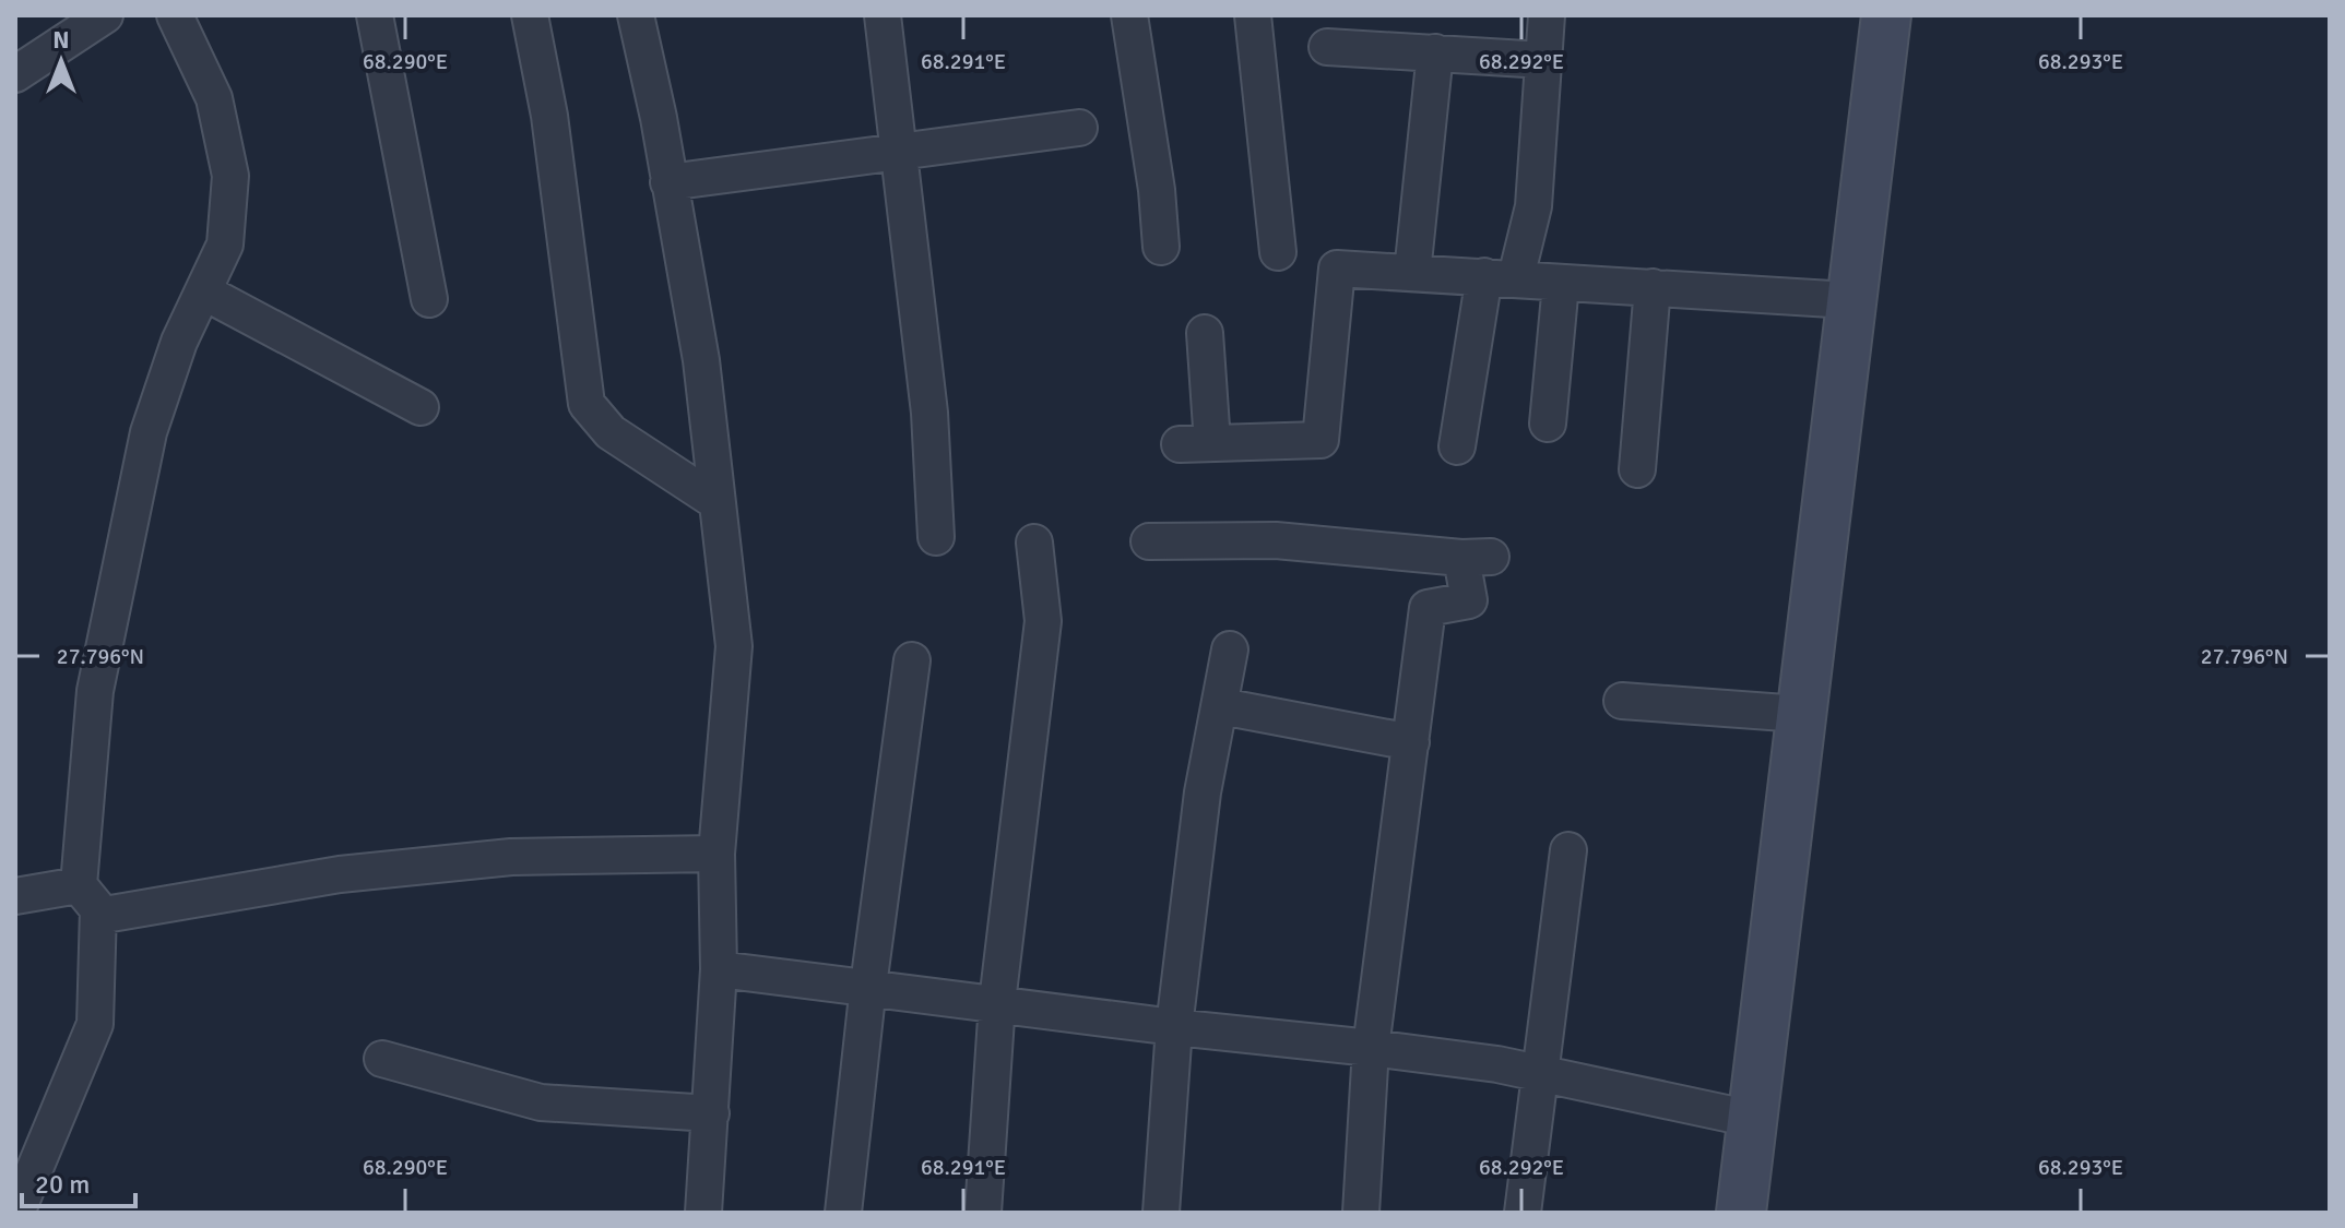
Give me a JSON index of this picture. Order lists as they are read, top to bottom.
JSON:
{
  "scale_bar": "20 m",
  "north": "top",
  "coordinates": [
    "68.290°E",
    "68.291°E",
    "68.292°E",
    "68.293°E",
    "27.796°N"
  ]
}
